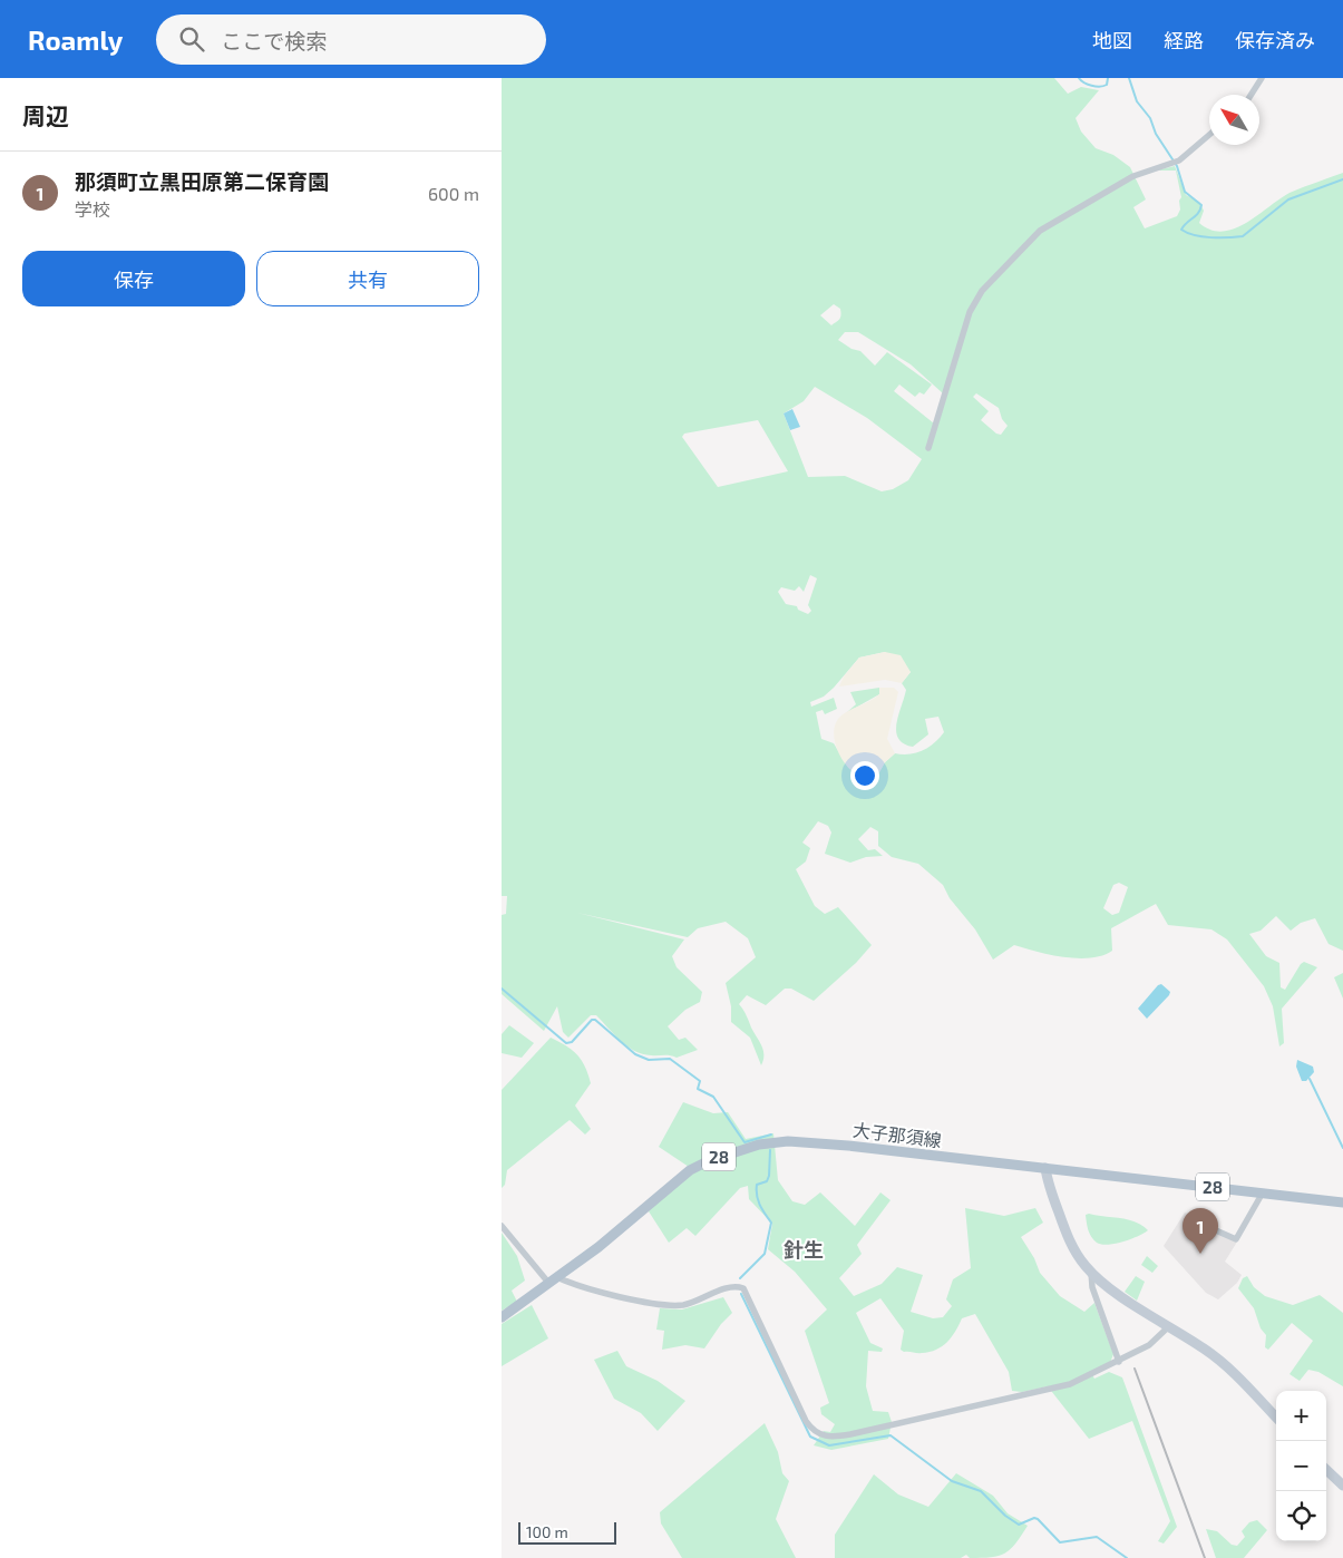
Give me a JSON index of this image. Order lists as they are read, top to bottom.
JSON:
{
  "streets": {
    "main road": ["大子那須線", "28"]
  },
  "districts": ["針生"],
  "scale_bar": "100 m",
  "north": "top left",
  "page": {
    "header": "Roamly",
    "search": "ここで検索",
    "nav": ["地図", "経路", "保存済み"],
    "heading": "周辺",
    "list": [
      {
        "mark": "1",
        "name": "那須町立黒田原第二保育園",
        "note": "学校",
        "value": "600 m"
      }
    ],
    "buttons": ["保存", "共有"],
    "pins": "1",
    "map_buttons": ["+", "−"],
    "scale": "100 m"
  }
}
